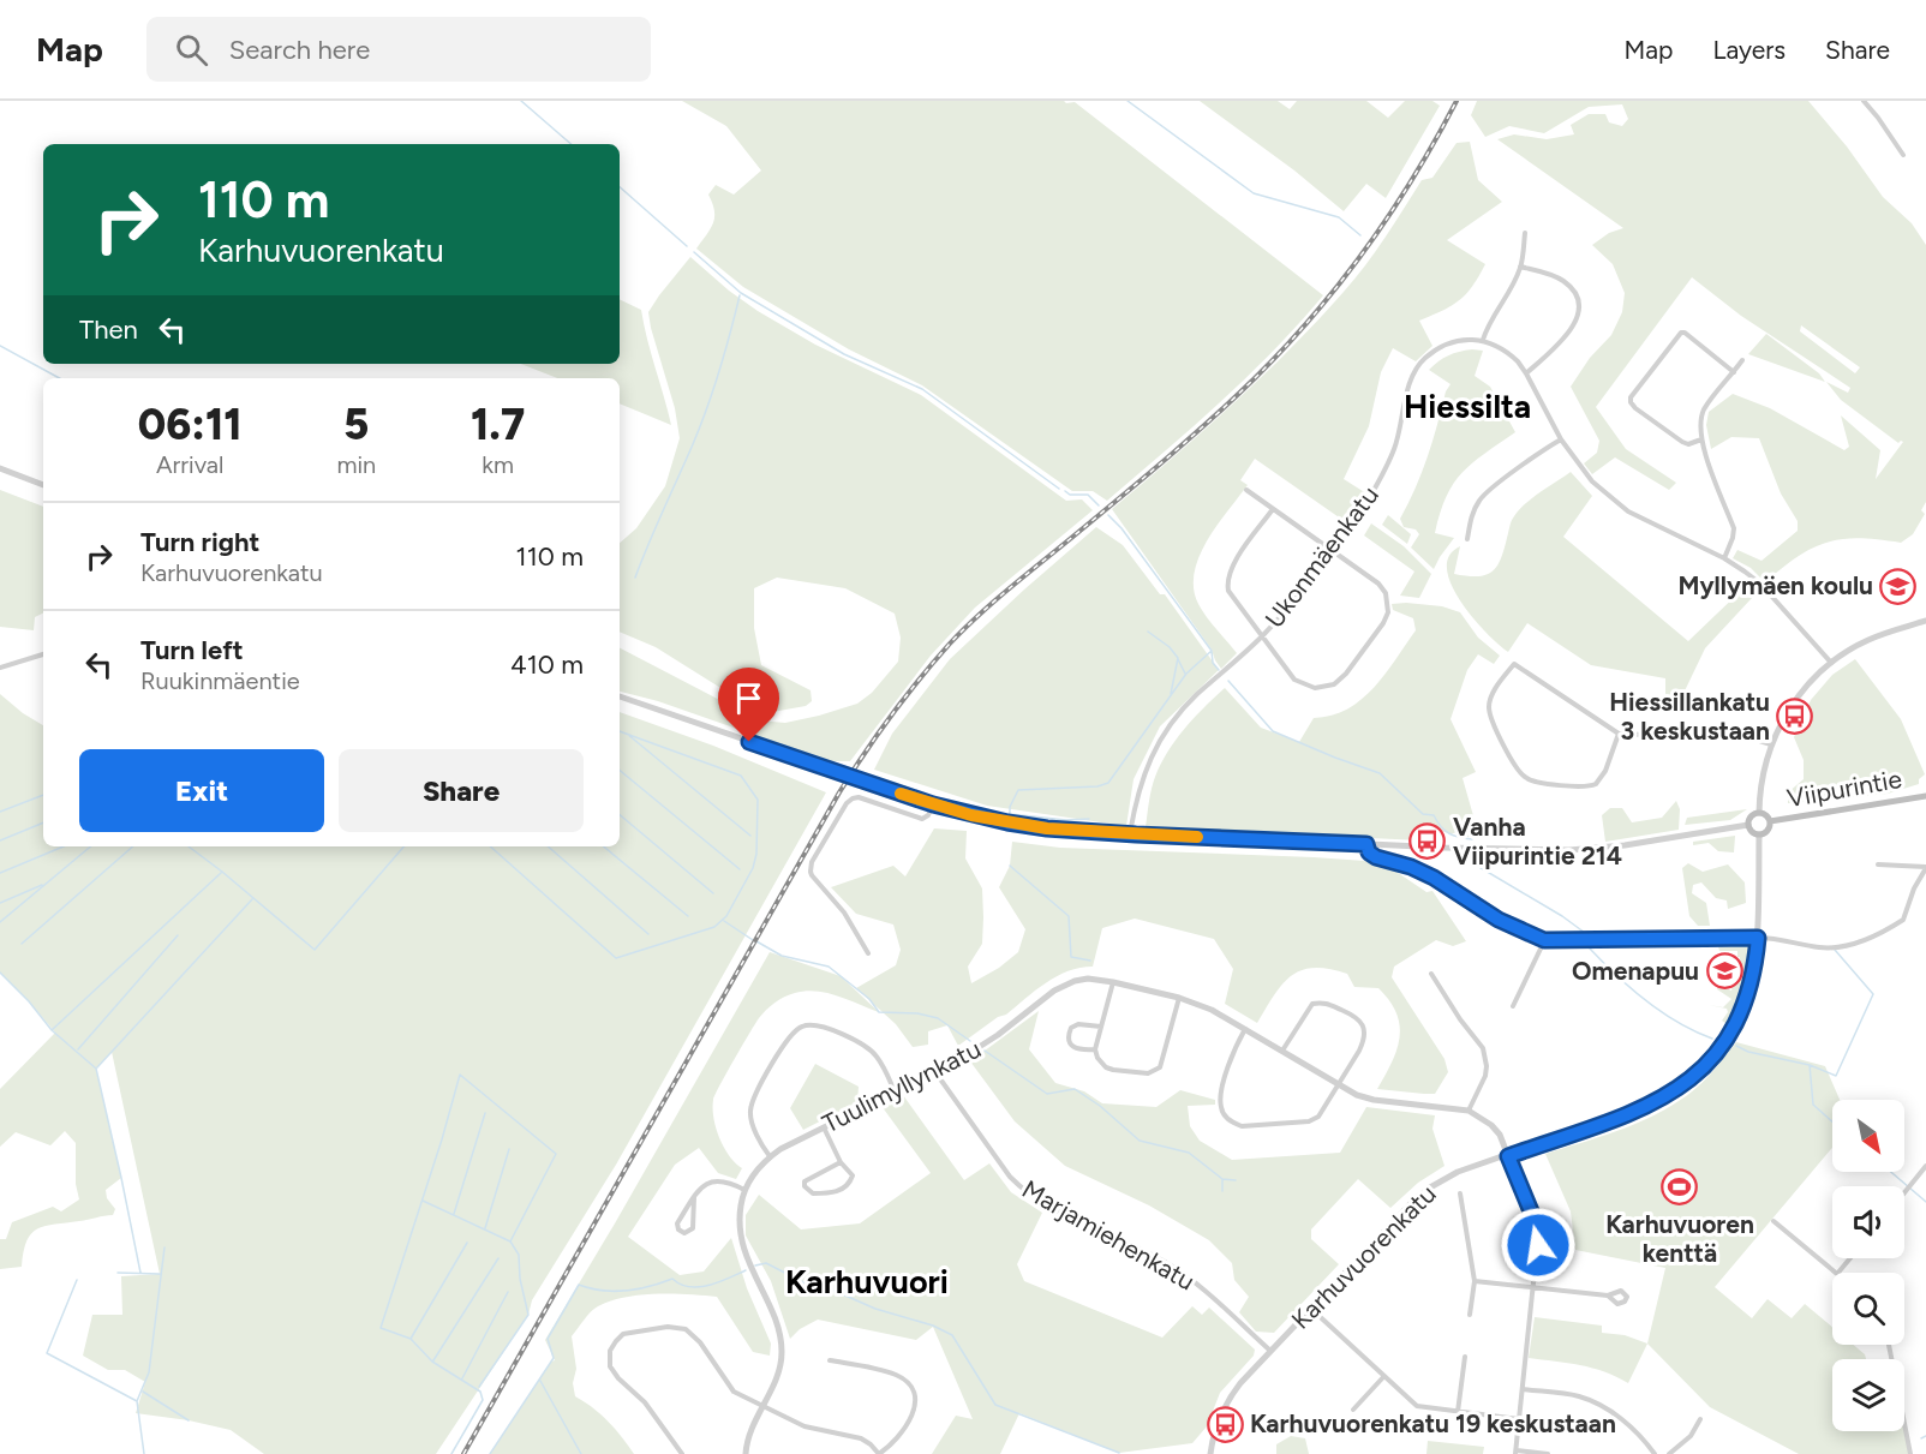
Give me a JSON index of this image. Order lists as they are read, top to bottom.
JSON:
{
  "streets": {
    "main road": ["Viipurintie"],
    "street": [
      "Ukonmäenkatu",
      "Tuulimyllynkatu",
      "Marjamiehenkatu",
      "Karhuvuorenkatu"
    ]
  },
  "crossings": [
    ["Viipurintie", "Karhuvuorenkatu"],
    ["Tuulimyllynkatu", "Marjamiehenkatu"],
    ["Tuulimyllynkatu", "Karhuvuorenkatu"],
    ["Marjamiehenkatu", "Karhuvuorenkatu"]
  ],
  "districts": ["Hiessilta", "Karhuvuori"],
  "places": {
    "school or university": ["Myllymäen koulu", "Omenapuu"],
    "bus stop": ["Hiessillankatu 3 keskustaan", "Vanha Viipurintie 214", "Karhuvuorenkatu 19 keskustaan"],
    "sports": ["Karhuvuoren kenttä"]
  },
  "north": "bottom right",
  "page": {
    "header": "Map",
    "search": "Search here",
    "nav": ["Map", "Layers", "Share"],
    "turn": ["110 m", "Karhuvuorenkatu"],
    "then": "Then",
    "eta": [
      "06:11",
      "Arrival",
      "5",
      "min",
      "1.7",
      "km"
    ],
    "list": [
      {
        "name": "Turn right",
        "note": "Karhuvuorenkatu",
        "value": "110 m"
      },
      {
        "name": "Turn left",
        "note": "Ruukinmäentie",
        "value": "410 m"
      }
    ],
    "buttons": ["Exit", "Share"]
  }
}
